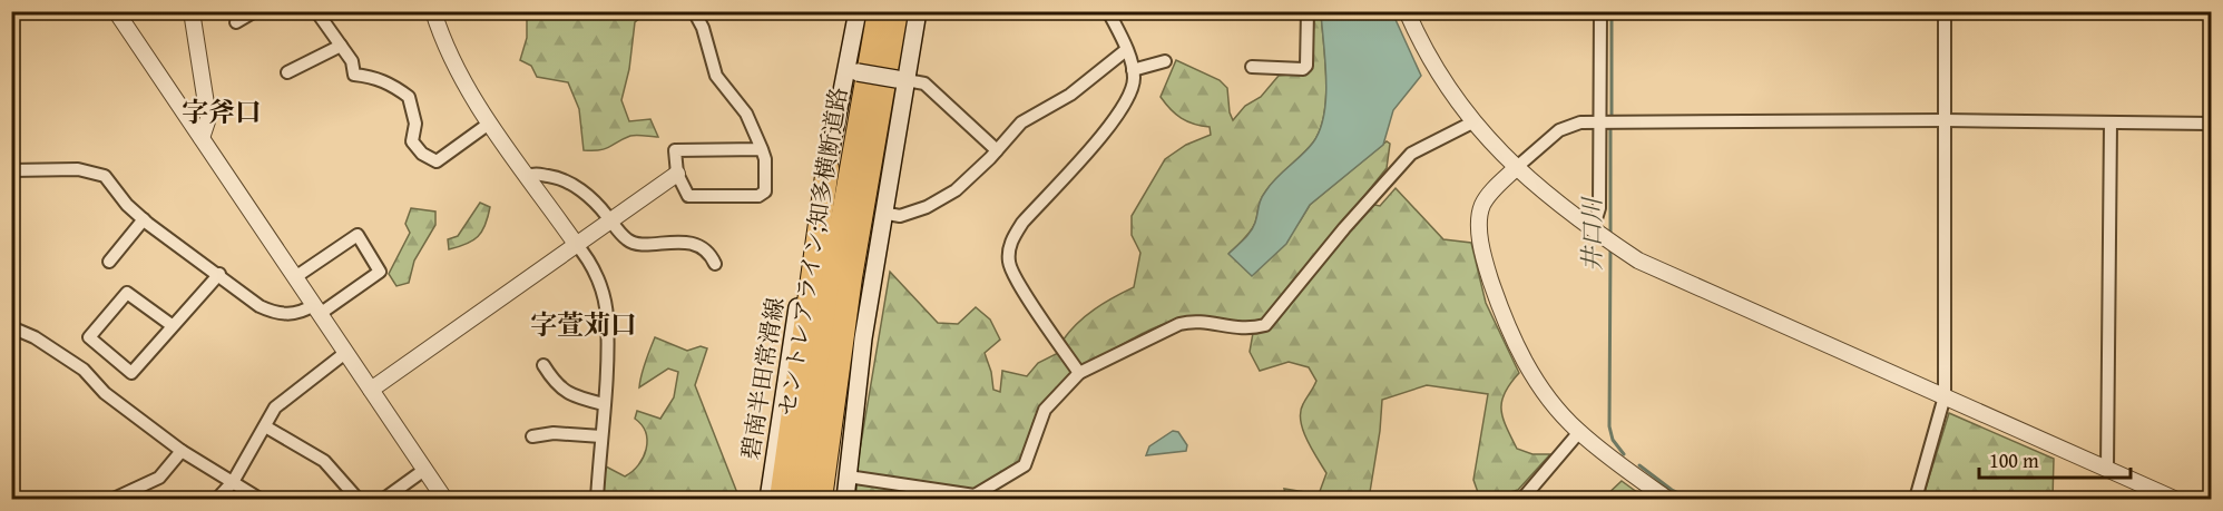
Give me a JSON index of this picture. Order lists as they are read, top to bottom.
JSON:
{
  "streets": {
    "highway": ["セントレアライン;知多横断道路"],
    "main road": ["碧南半田常滑線"]
  },
  "districts": ["字斧口", "字萱苅口"],
  "water": ["井口川"],
  "scale_bar": "100 m"
}
